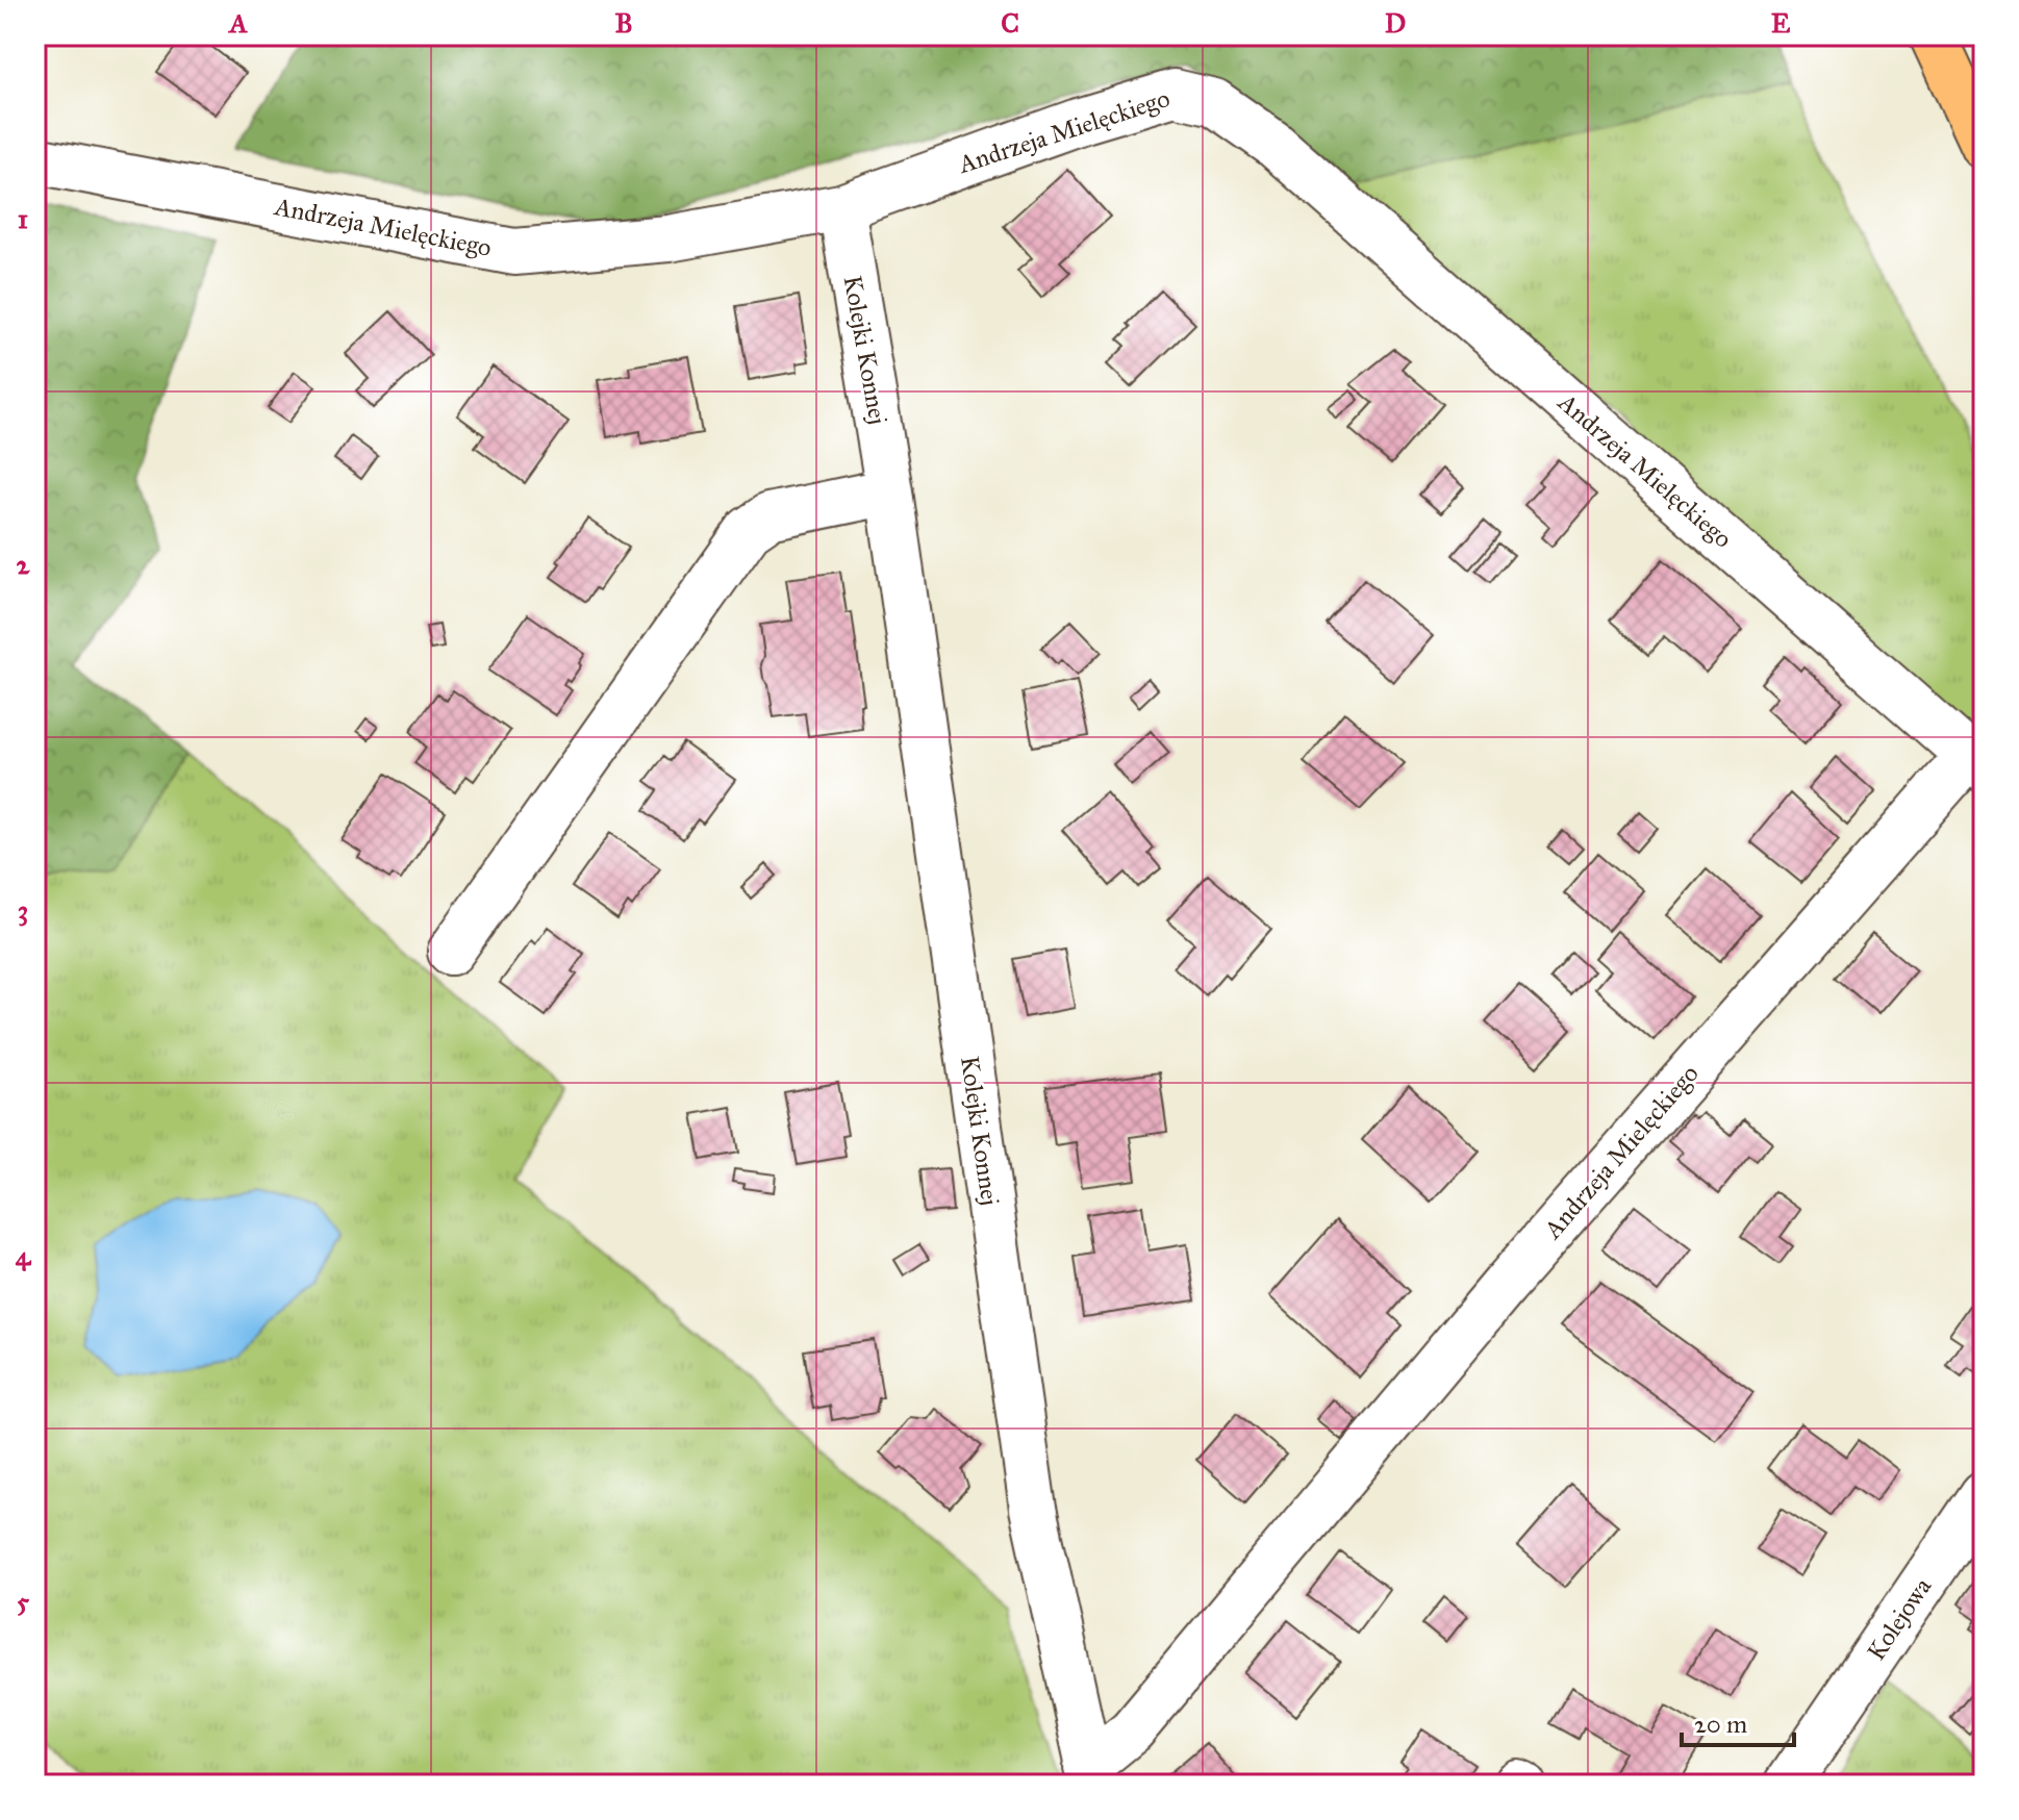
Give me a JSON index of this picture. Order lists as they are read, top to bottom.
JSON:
{
  "streets": {
    "street": ["Andrzeja Mielęckiego", "Kolejki Konnej", "Kolejowa"]
  },
  "crossings": [
    ["Andrzeja Mielęckiego", "Kolejki Konnej"]
  ],
  "scale_bar": "20 m",
  "grid": {
    "columns": [
      "A",
      "B",
      "C",
      "D",
      "E"
    ],
    "rows": [
      "1",
      "2",
      "3",
      "4",
      "5"
    ]
  }
}
